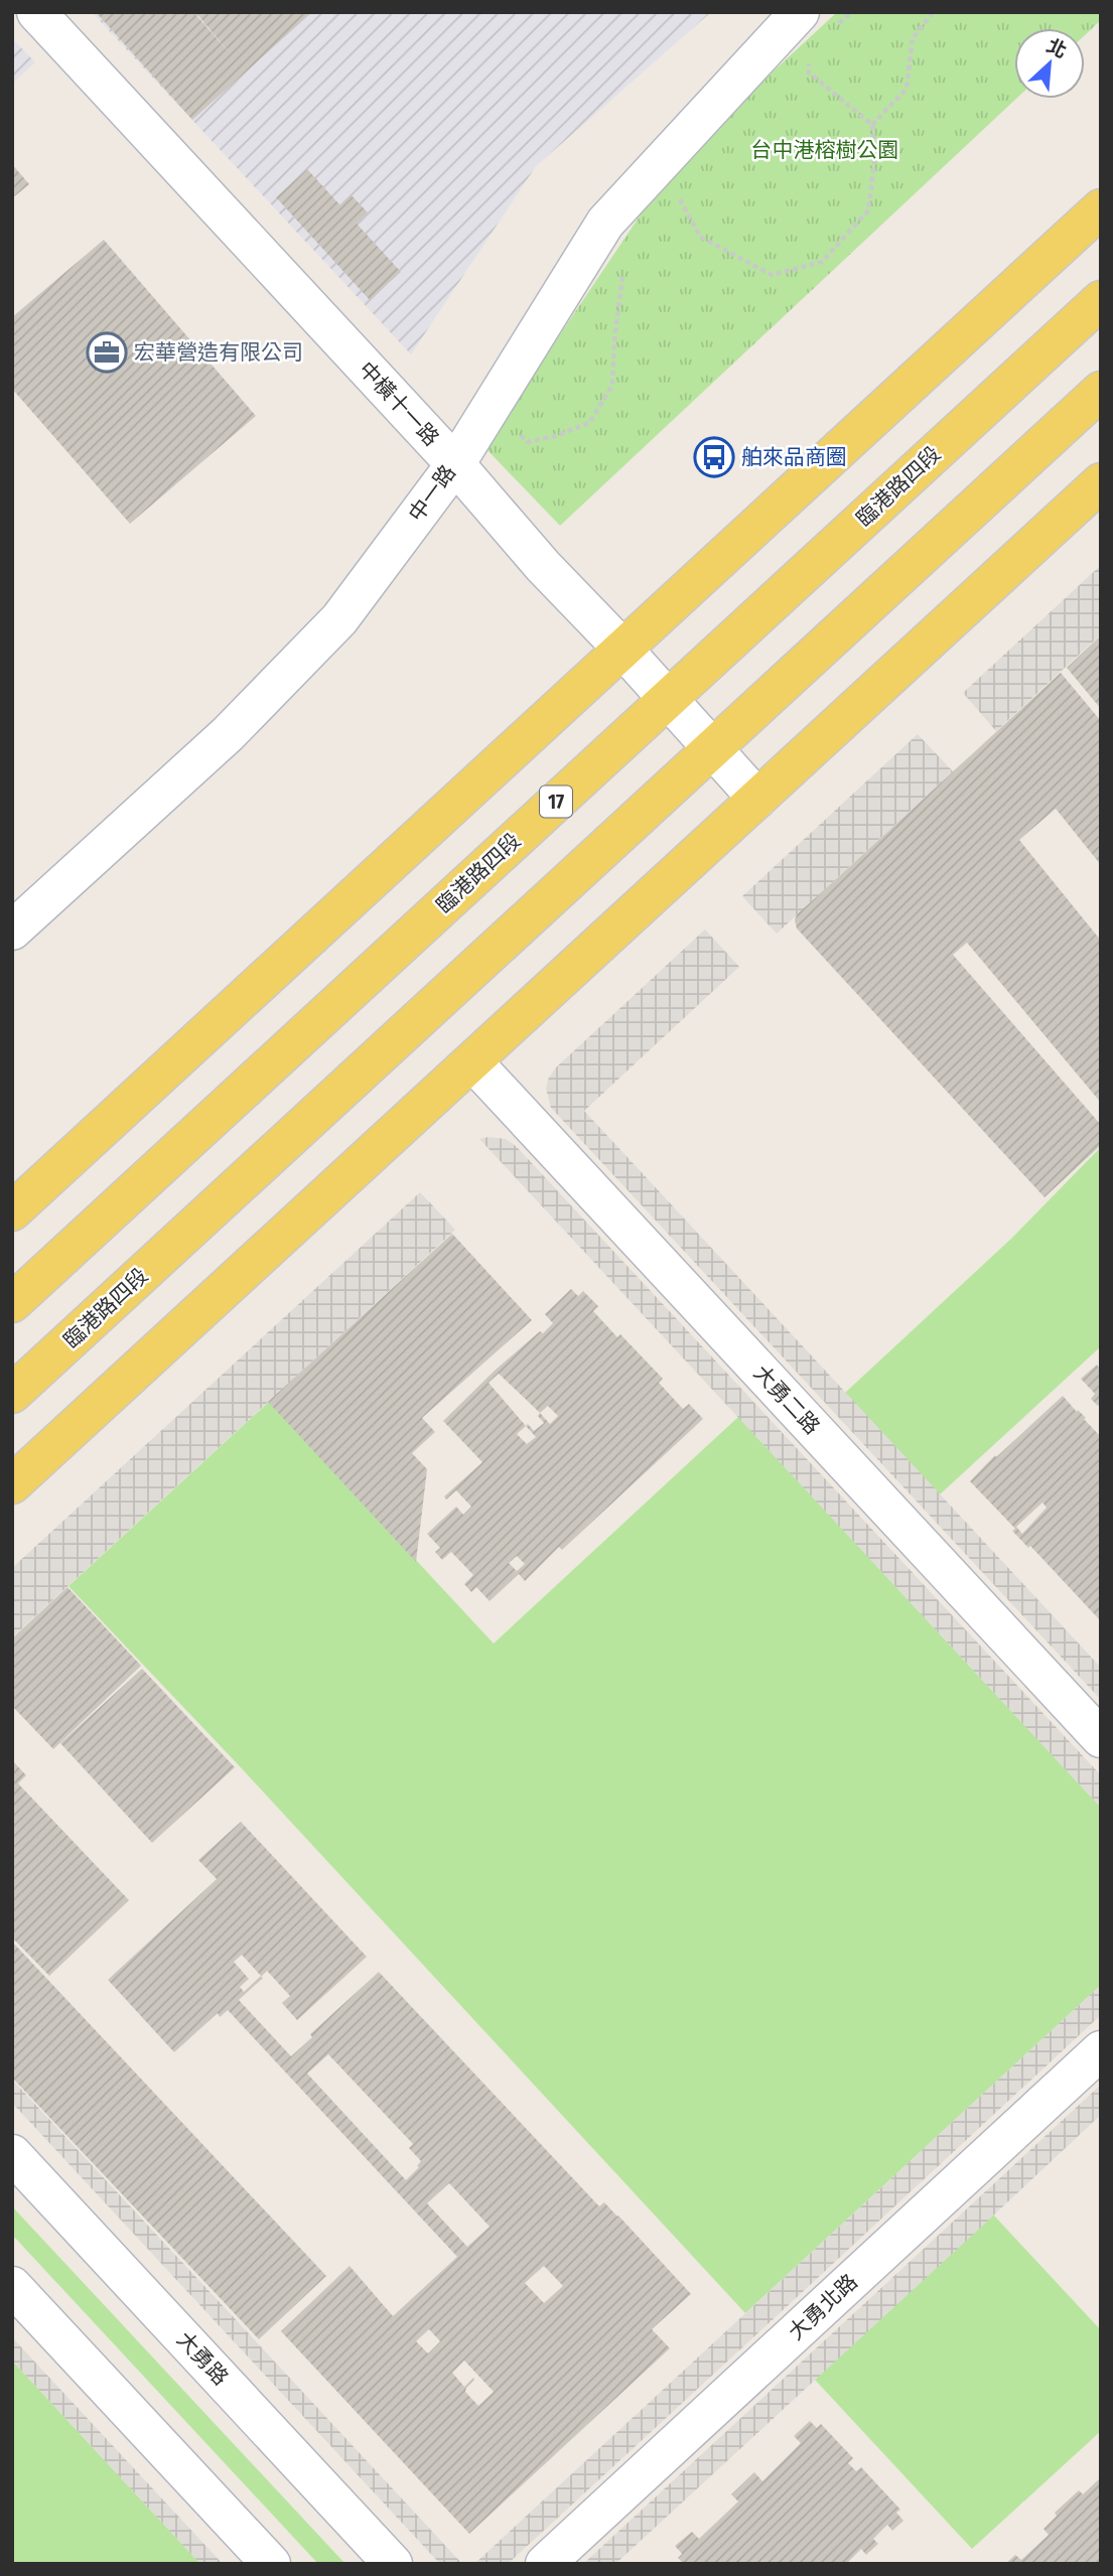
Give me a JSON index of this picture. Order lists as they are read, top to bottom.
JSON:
{
  "streets": {
    "main road": ["臨港路四段", "17"],
    "street": [
      "中橫十一路",
      "中一路",
      "大勇二路",
      "大勇北路",
      "大勇路"
    ]
  },
  "crossings": [
    ["中橫十一路", "臨港路四段"],
    ["中橫十一路", "中一路"]
  ],
  "parks": ["台中港榕樹公園"],
  "places": {
    "office": ["宏華營造有限公司"],
    "bus stop": ["舶來品商圈"]
  },
  "north": "top right"
}
